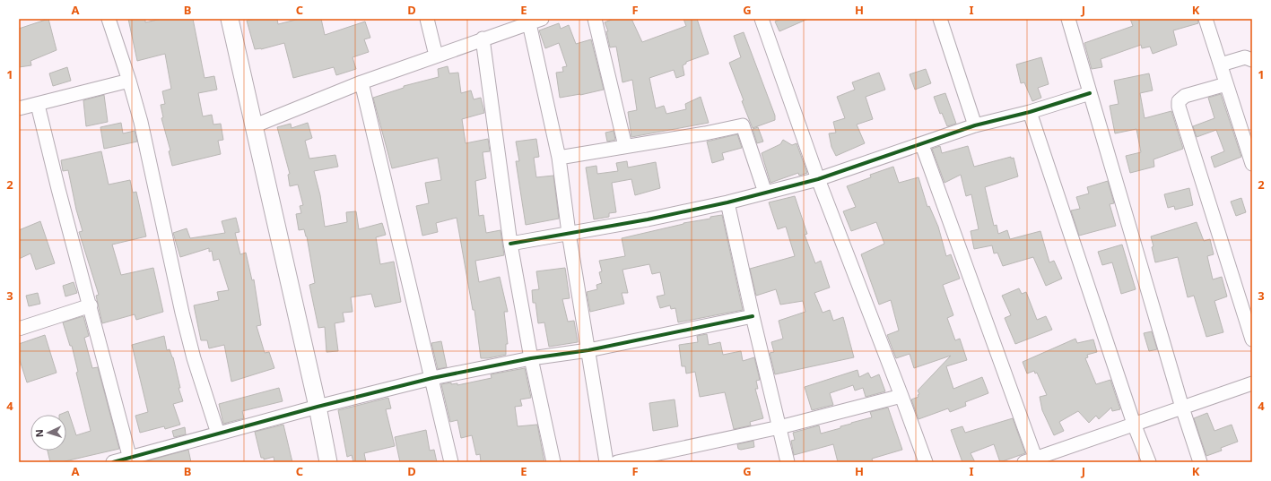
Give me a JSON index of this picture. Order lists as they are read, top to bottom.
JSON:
{
  "north": "left",
  "grid": {
    "columns": [
      "A",
      "B",
      "C",
      "D",
      "E",
      "F",
      "G",
      "H",
      "I",
      "J",
      "K"
    ],
    "rows": [
      "1",
      "2",
      "3",
      "4"
    ]
  }
}
